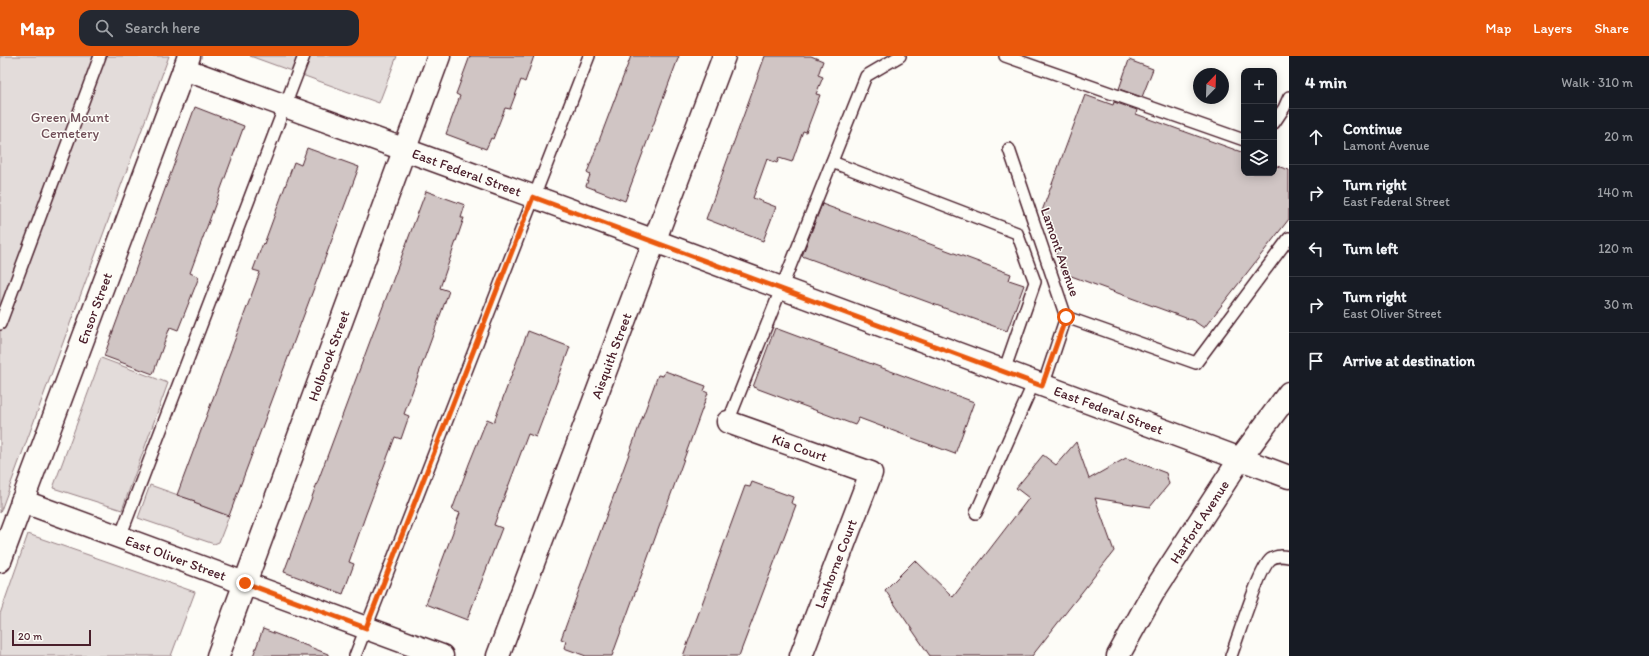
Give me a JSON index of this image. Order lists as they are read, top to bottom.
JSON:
{
  "streets": {
    "street": [
      "East Federal Street",
      "Ensor Street",
      "Holbrook Street",
      "Aisquith Street",
      "Kia Court",
      "Harford Avenue",
      "East Oliver Street",
      "Lanhorne Court"
    ],
    "lane": ["Lamont Avenue"]
  },
  "crossings": [
    ["East Federal Street", "Lamont Avenue"],
    ["East Federal Street", "Ensor Street"],
    ["East Federal Street", "Holbrook Street"],
    ["East Federal Street", "Aisquith Street"],
    ["East Federal Street", "Harford Avenue"],
    ["Ensor Street", "East Oliver Street"],
    ["Holbrook Street", "East Oliver Street"],
    ["Kia Court", "Lanhorne Court"]
  ],
  "parks": ["Green Mount Cemetery"],
  "scale_bar": "20 m",
  "north": "top right",
  "page": {
    "header": "Map",
    "search": "Search here",
    "nav": ["Map", "Layers", "Share"],
    "heading": ["4 min", "Walk · 310 m"],
    "map_buttons": ["+", "−"],
    "list": [
      ["Continue", "Lamont Avenue", "20 m"],
      ["Turn right", "East Federal Street", "140 m"],
      ["Turn left", "120 m"],
      ["Turn right", "East Oliver Street", "30 m"],
      "Arrive at destination"
    ],
    "scale": "20 m"
  }
}
